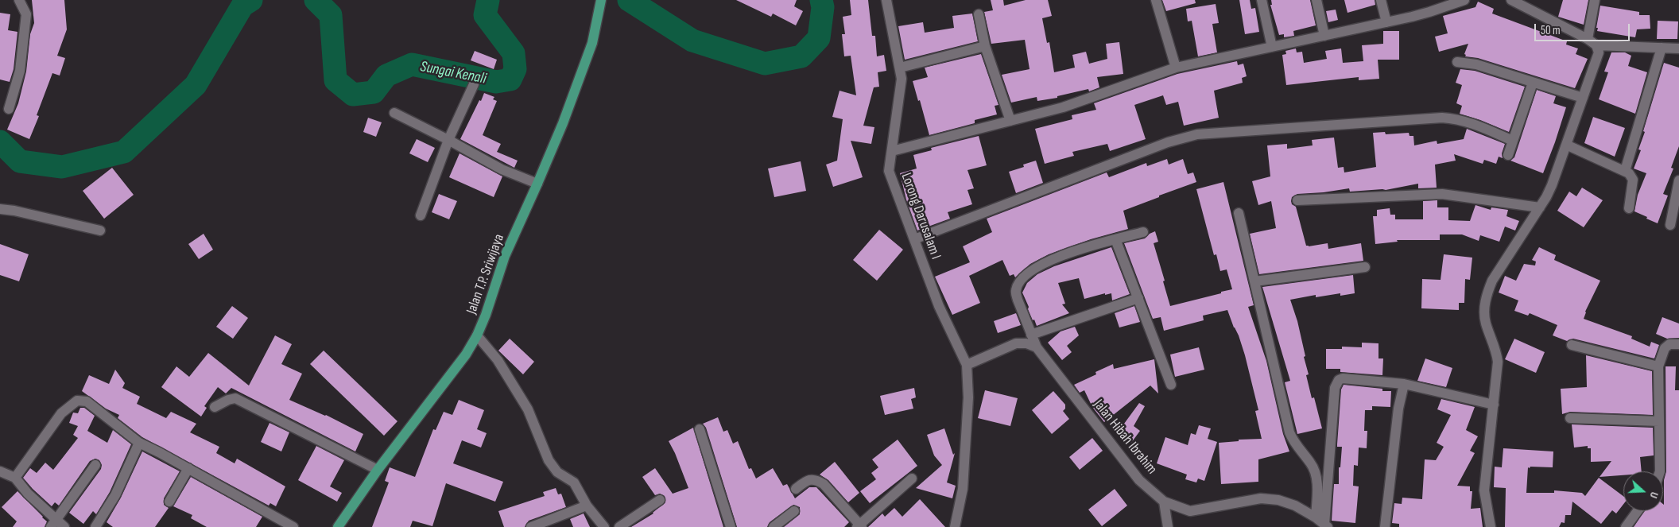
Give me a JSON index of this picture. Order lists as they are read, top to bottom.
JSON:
{
  "streets": {
    "main road": ["Jalan T.P. Sriwijaya"],
    "street": ["Lorong Darusalam I", "Jalan Hibah Ibrahim"]
  },
  "water": ["Sungai Kenali"],
  "scale_bar": "50 m",
  "north": "right"
}
